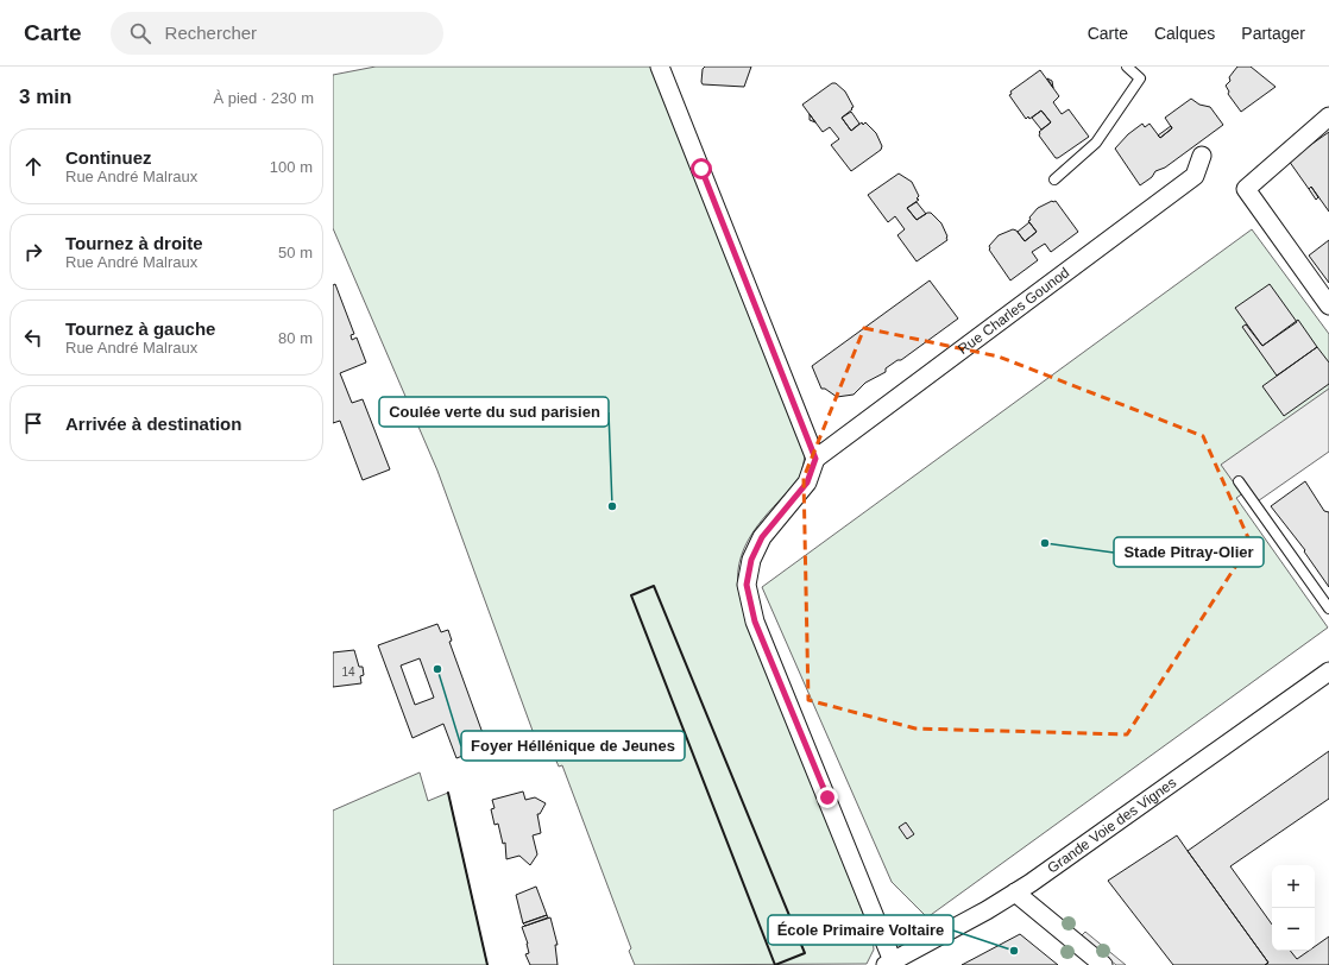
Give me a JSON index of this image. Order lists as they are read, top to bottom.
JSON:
{
  "streets": {
    "street": ["Rue Charles Gounod", "Grande Voie des Vignes"]
  },
  "places": [
    "Coulée verte du sud parisien",
    "Stade Pitray-Olier",
    "Foyer Héllénique de Jeunes",
    "École Primaire Voltaire"
  ],
  "house_numbers": ["14"],
  "page": {
    "header": "Carte",
    "search": "Rechercher",
    "nav": ["Carte", "Calques", "Partager"],
    "heading": ["3 min", "À pied · 230 m"],
    "list": [
      ["Continuez", "Rue André Malraux", "100 m"],
      ["Tournez à droite", "Rue André Malraux", "50 m"],
      ["Tournez à gauche", "Rue André Malraux", "80 m"],
      "Arrivée à destination"
    ],
    "map_buttons": ["+", "−"]
  }
}
